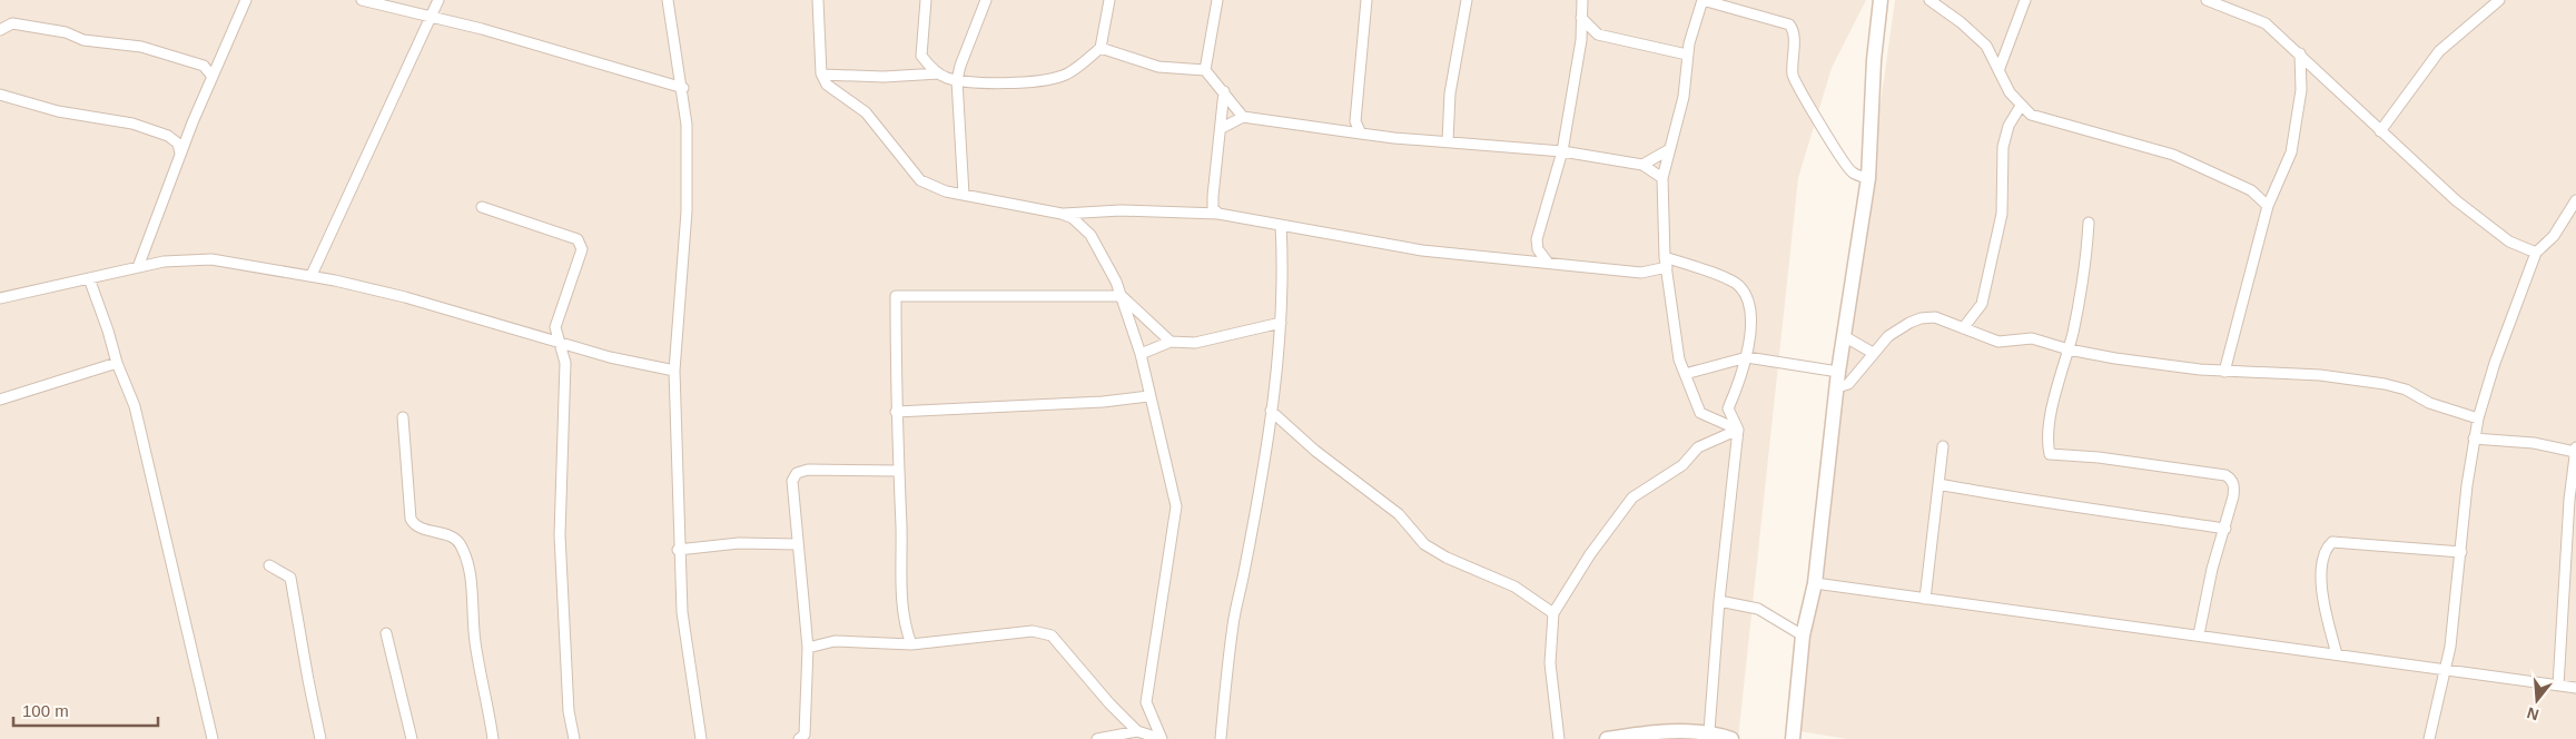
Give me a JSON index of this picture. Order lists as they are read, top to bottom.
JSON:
{
  "scale_bar": "100 m",
  "north": "bottom"
}
